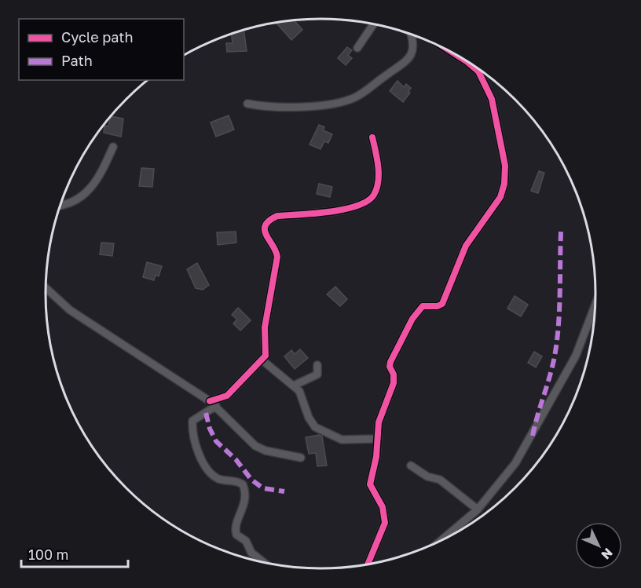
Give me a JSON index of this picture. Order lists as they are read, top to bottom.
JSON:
{
  "legend": ["Cycle path", "Path"],
  "scale_bar": "100 m",
  "north": "bottom right"
}
